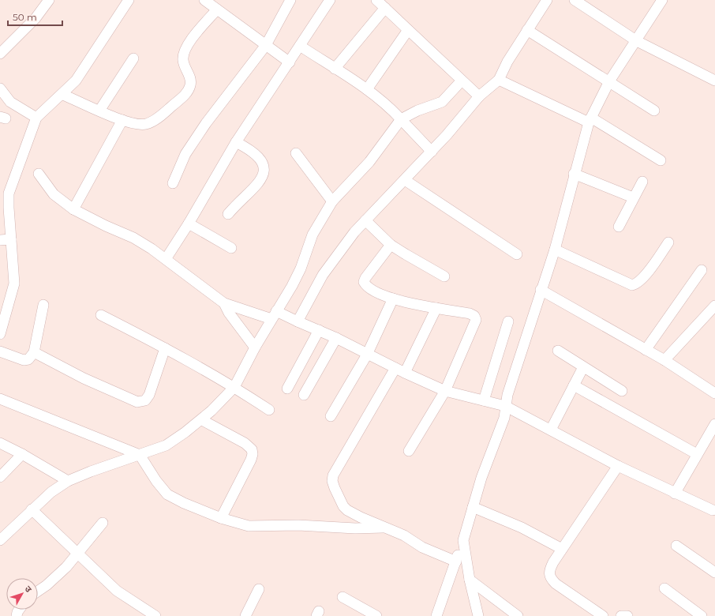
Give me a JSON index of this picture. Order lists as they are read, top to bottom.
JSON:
{
  "scale_bar": "50 m",
  "north": "top right"
}
